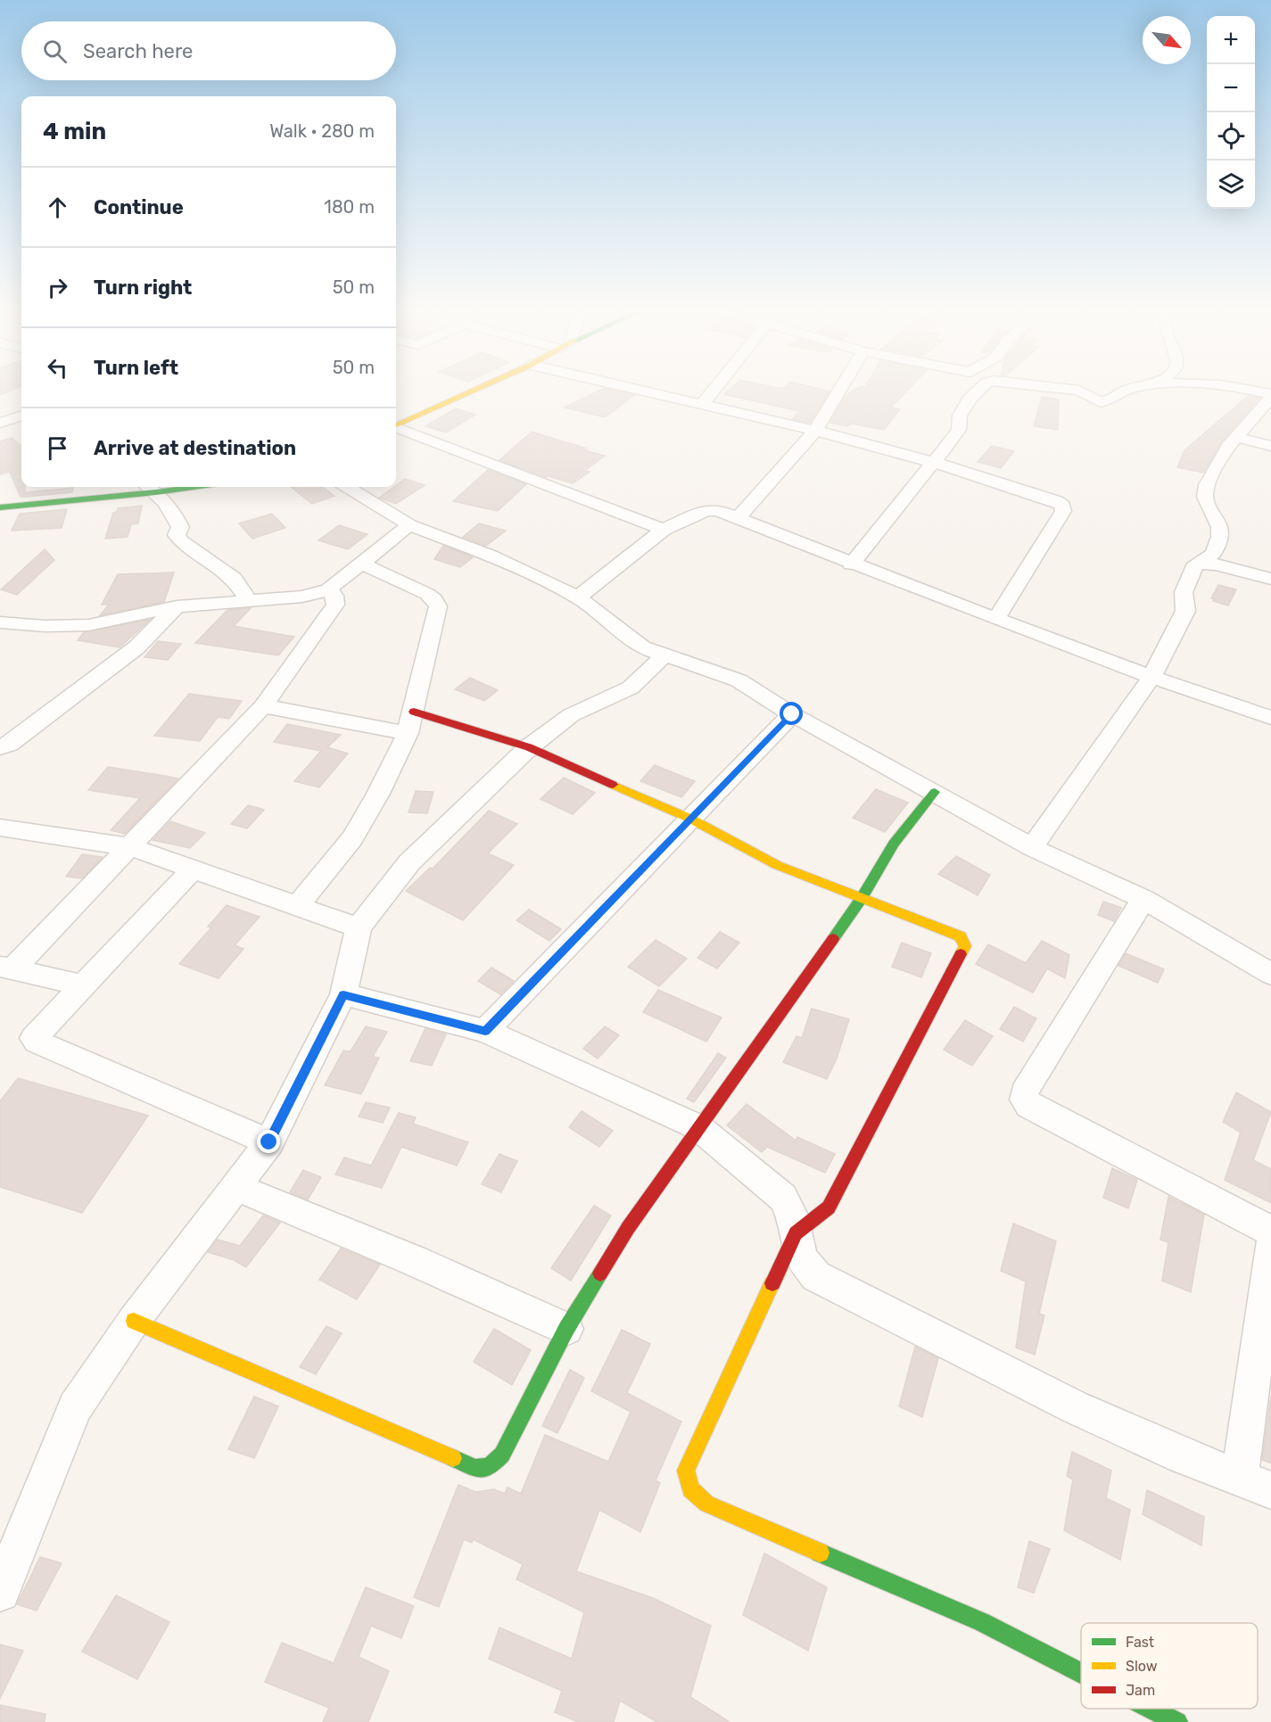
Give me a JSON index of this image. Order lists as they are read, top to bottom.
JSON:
{
  "legend": ["Fast", "Slow", "Jam"],
  "north": "bottom right",
  "page": {
    "map_buttons": ["+", "−"],
    "search": "Search here",
    "heading": ["4 min", "Walk · 280 m"],
    "list": [
      ["Continue", "180 m"],
      ["Turn right", "50 m"],
      ["Turn left", "50 m"],
      "Arrive at destination"
    ]
  }
}
